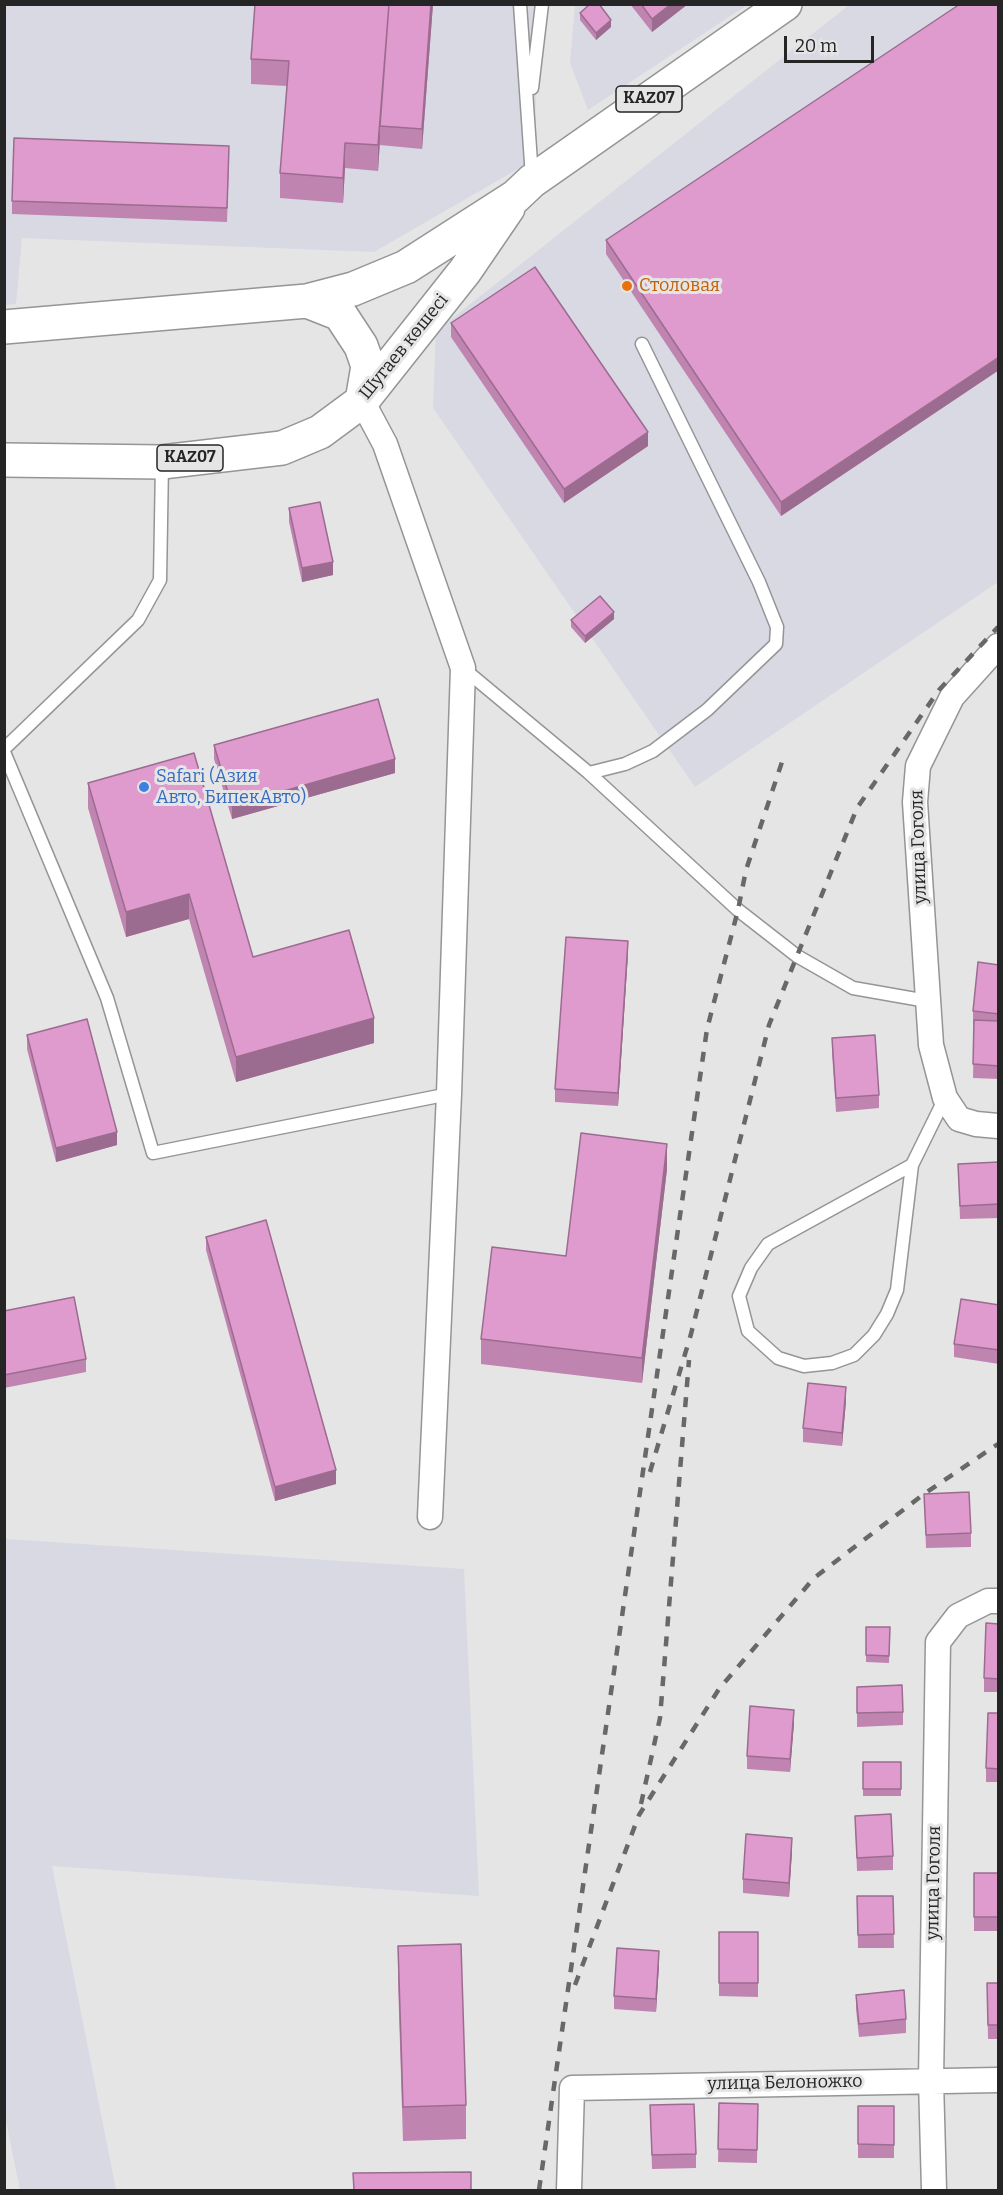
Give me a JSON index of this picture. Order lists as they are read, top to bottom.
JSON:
{
  "streets": {
    "highway": ["KAZ07", "Шугаев көшесі"],
    "street": ["улица Гоголя", "улица Белоножко"]
  },
  "crossings": [
    ["KAZ07", "Шугаев көшесі"],
    ["улица Гоголя", "улица Белоножко"]
  ],
  "places": ["Столовая", "Safari (Азия Авто, БипекАвто)"],
  "scale_bar": "20 m"
}
